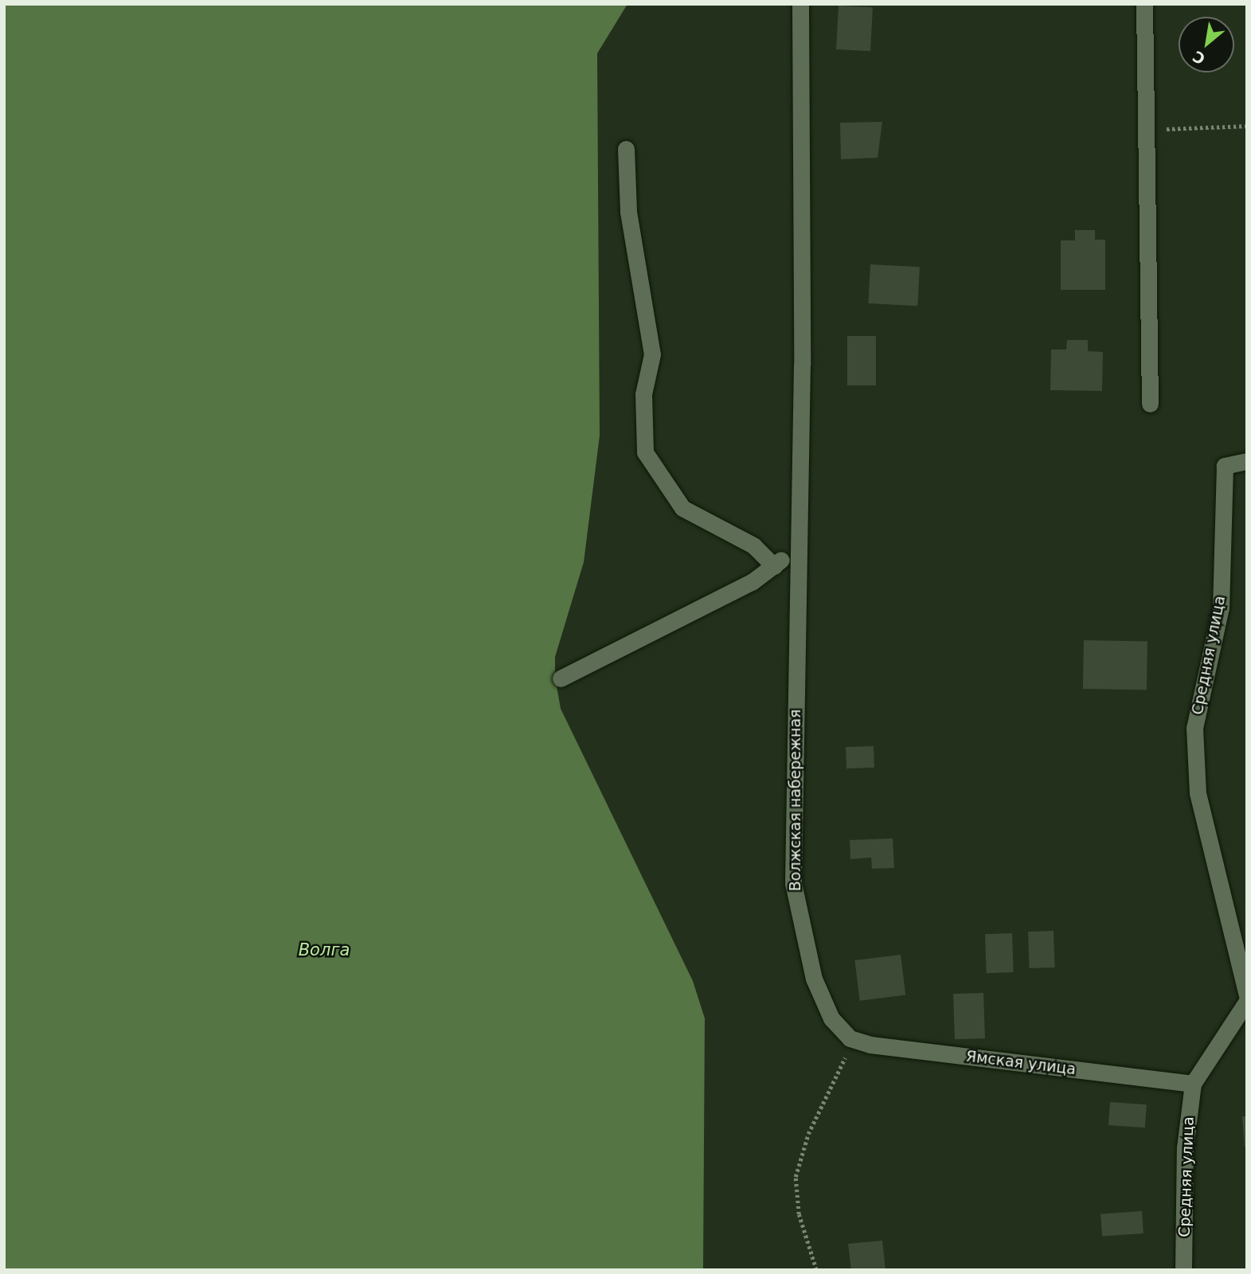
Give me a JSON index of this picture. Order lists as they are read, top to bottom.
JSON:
{
  "streets": {
    "street": ["Средняя улица", "Волжская набережная", "Ямская улица"]
  },
  "crossings": [
    ["Средняя улица", "Ямская улица"],
    ["Волжская набережная", "Ямская улица"]
  ],
  "water": ["Волга"],
  "north": "bottom left"
}
